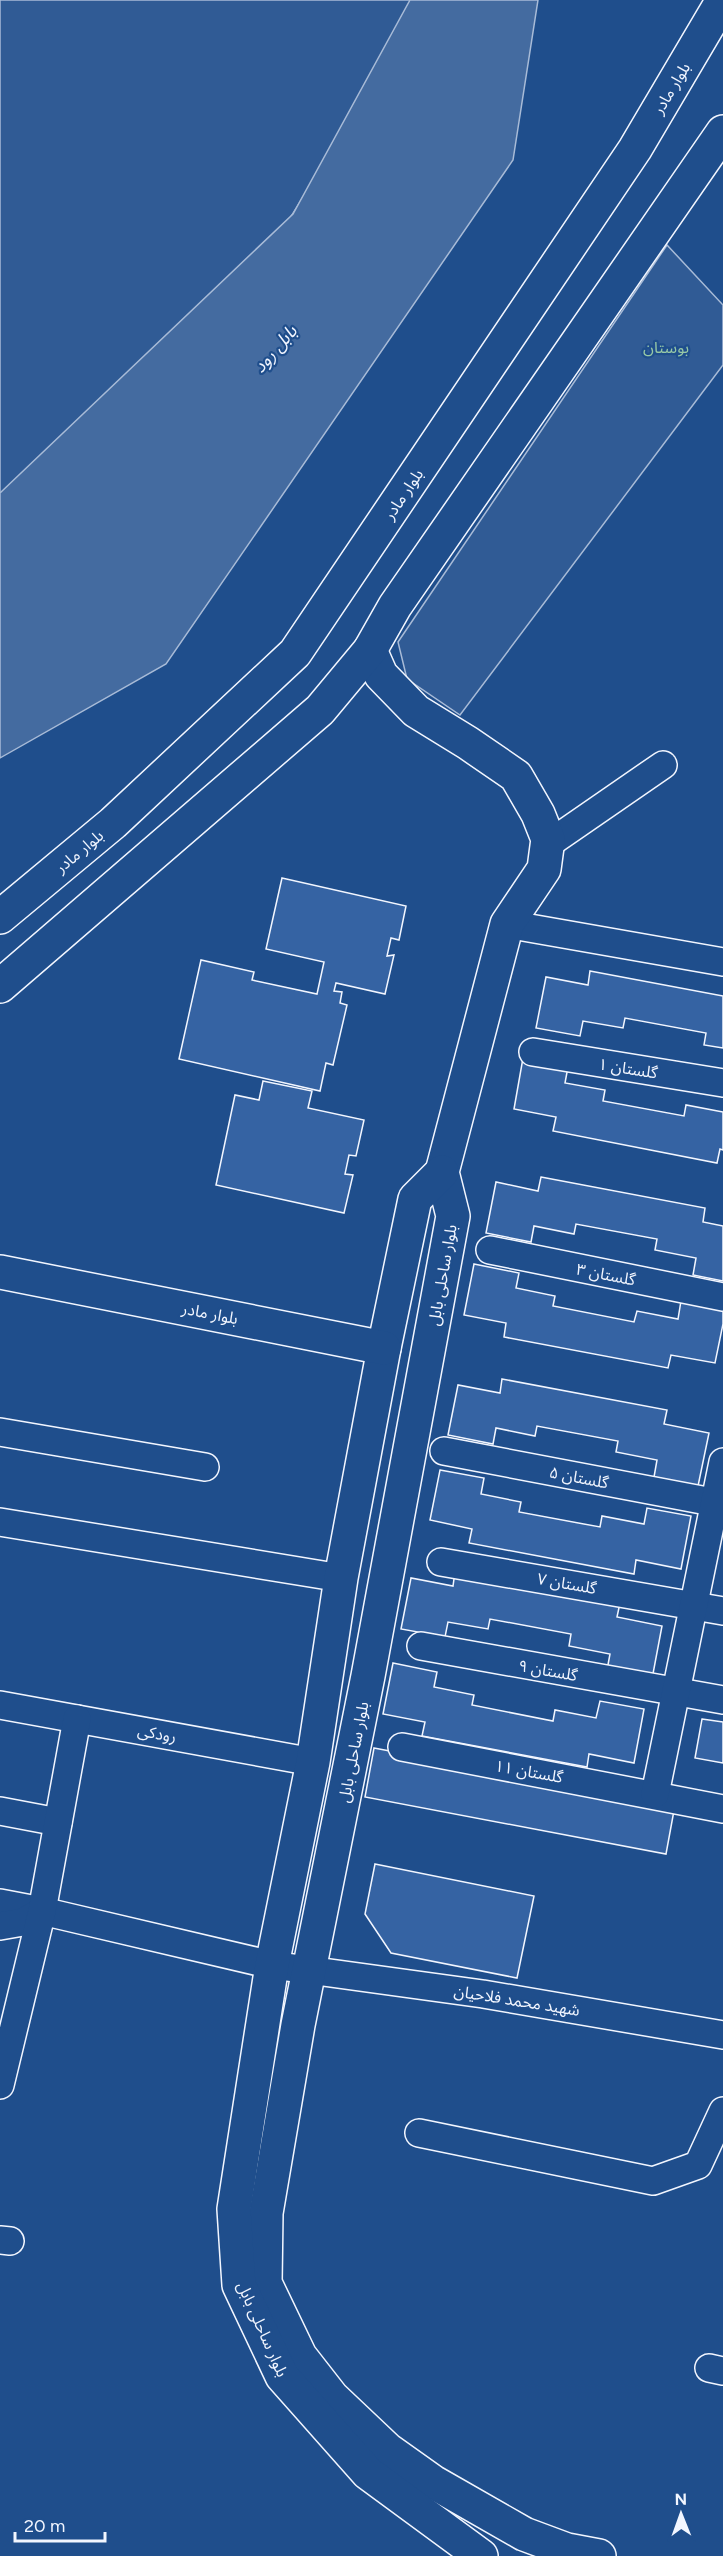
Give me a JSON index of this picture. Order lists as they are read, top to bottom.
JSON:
{
  "streets": {
    "main road": ["بلوار مادر", "بلوار ساحلی بابل"],
    "street": [
      "گلستان ۱",
      "گلستان ۳",
      "گلستان ۵",
      "گلستان ۷",
      "گلستان ۹",
      "رودکی",
      "گلستان ۱۱",
      "شهید محمد فلاحیان"
    ]
  },
  "crossings": [
    ["بلوار مادر", "بلوار ساحلی بابل"],
    ["بلوار ساحلی بابل", "رودکی"],
    ["بلوار ساحلی بابل", "شهید محمد فلاحیان"]
  ],
  "water": ["بابل رود"],
  "parks": ["بوستان"],
  "scale_bar": "20 m",
  "north": "top"
}
